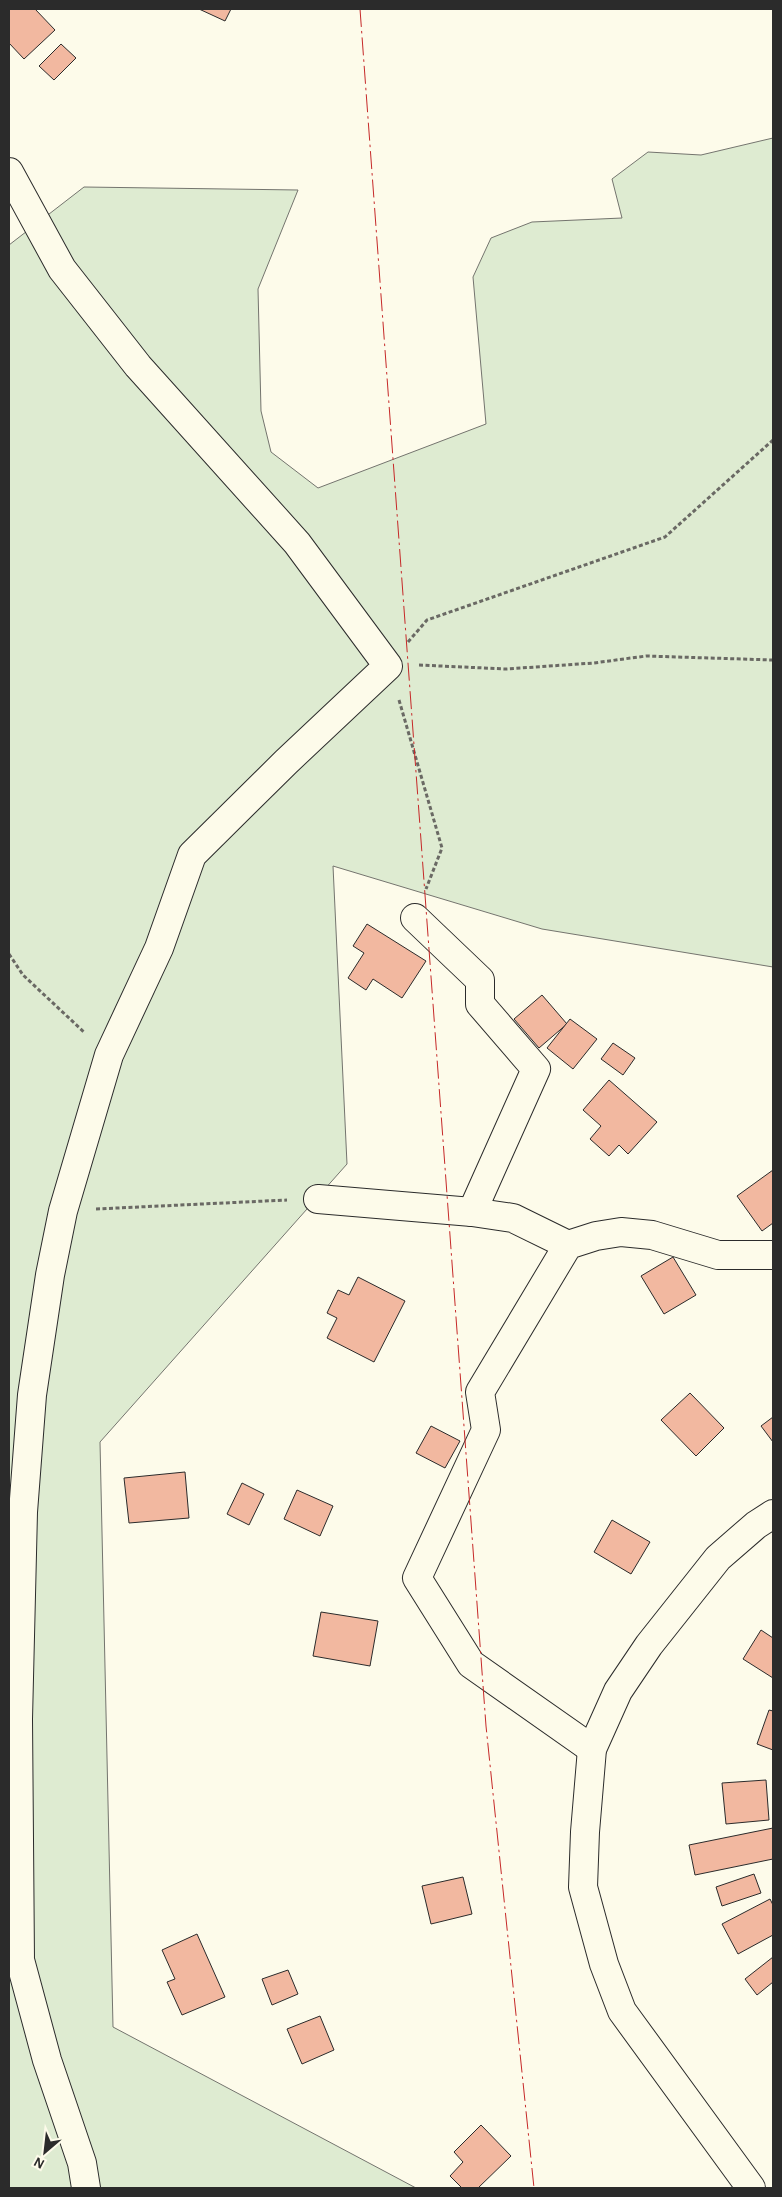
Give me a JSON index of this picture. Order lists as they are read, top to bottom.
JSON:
{
  "north": "bottom left"
}
